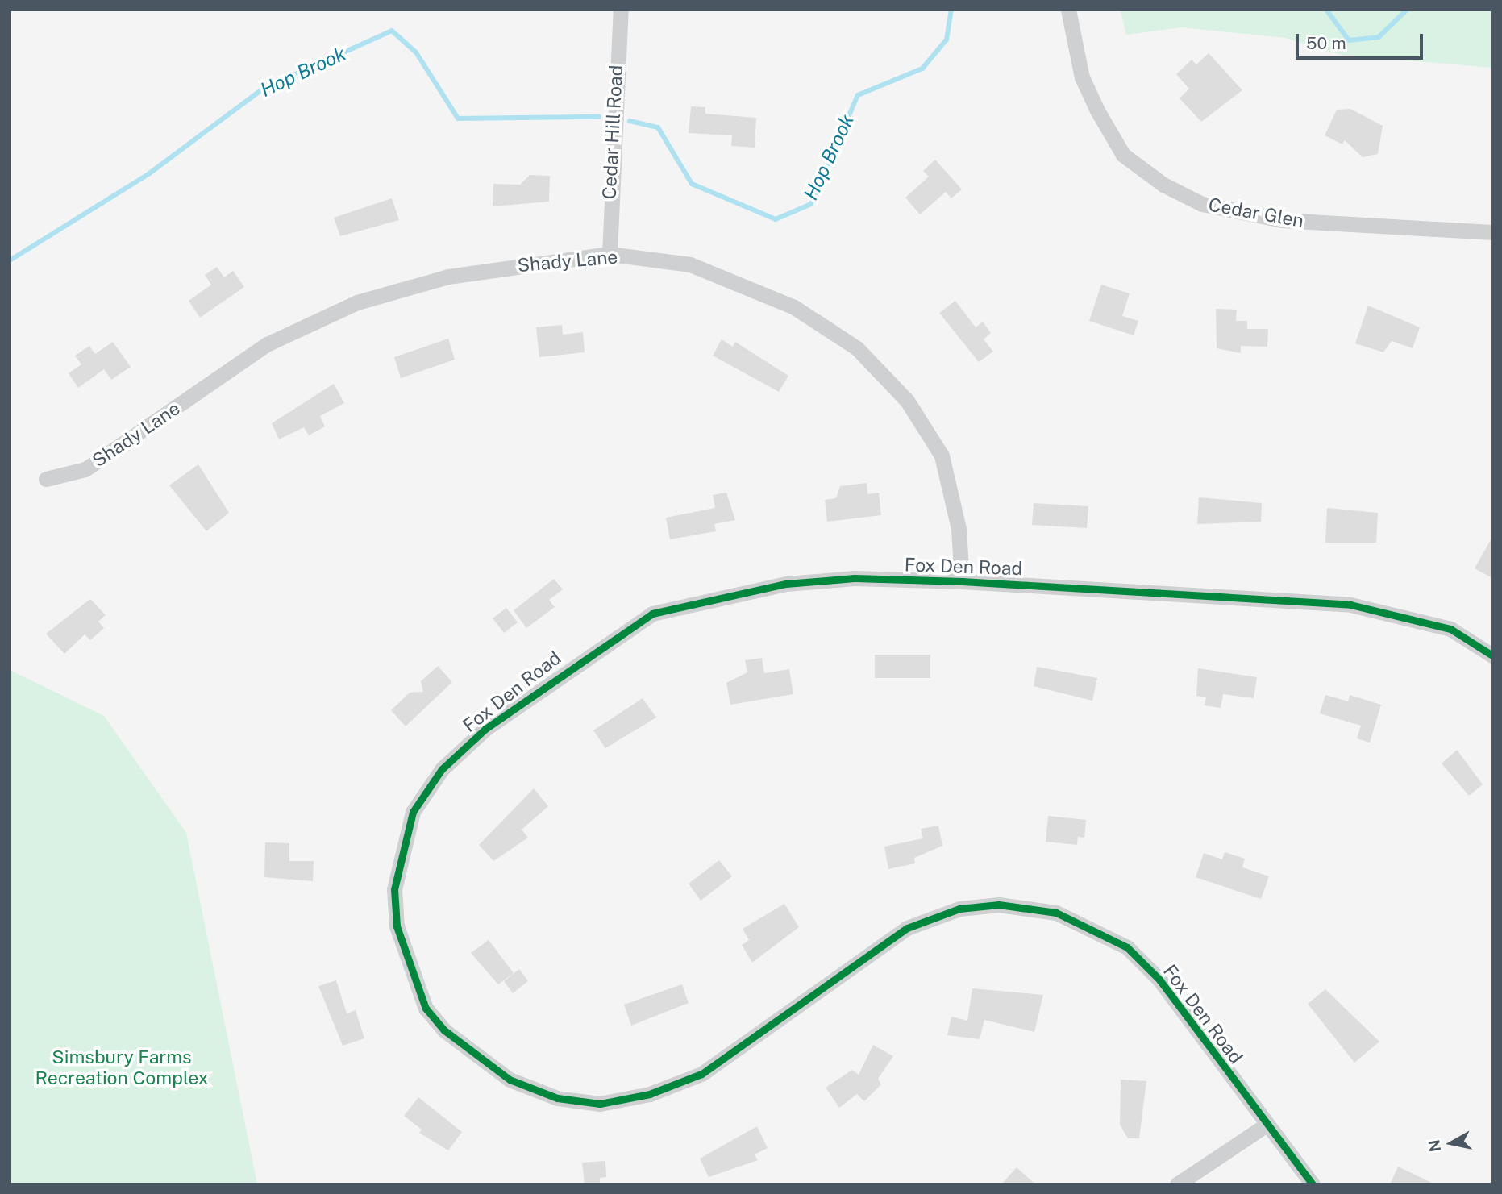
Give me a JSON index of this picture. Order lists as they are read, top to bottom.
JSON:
{
  "streets": {
    "street": [
      "Cedar Hill Road",
      "Cedar Glen",
      "Shady Lane",
      "Fox Den Road"
    ]
  },
  "crossings": [
    ["Cedar Hill Road", "Shady Lane"],
    ["Shady Lane", "Fox Den Road"]
  ],
  "water": ["Hop Brook"],
  "parks": ["Simsbury Farms Recreation Complex"],
  "scale_bar": "50 m",
  "north": "left"
}
